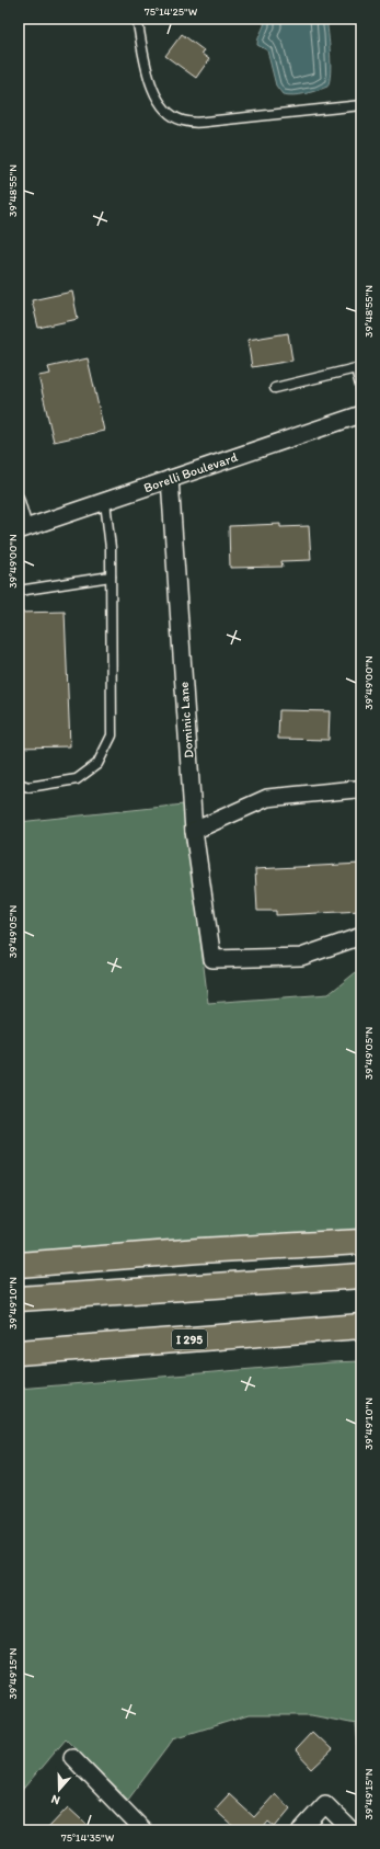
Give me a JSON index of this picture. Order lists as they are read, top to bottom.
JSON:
{
  "streets": {
    "highway": ["I 295"],
    "street": ["Borelli Boulevard", "Dominic Lane"]
  },
  "crossings": [
    ["Borelli Boulevard", "Dominic Lane"]
  ],
  "north": "bottom",
  "coordinates": [
    "75°14'25\"W",
    "39°48'55\"N",
    "39°49'00\"N",
    "39°49'05\"N",
    "39°49'10\"N",
    "39°49'15\"N",
    "75°14'35\"W"
  ]
}
